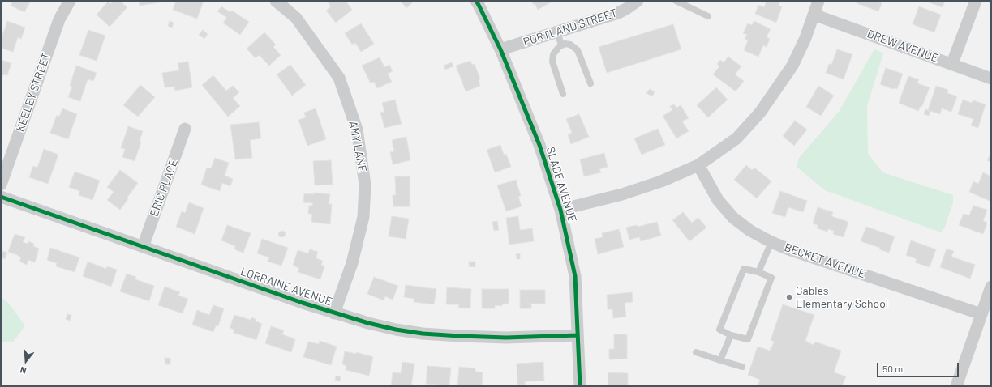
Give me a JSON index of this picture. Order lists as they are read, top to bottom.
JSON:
{
  "streets": {
    "street": [
      "PORTLAND STREET",
      "DREW AVENUE",
      "KEELEY STREET",
      "AMY LANE",
      "SLADE AVENUE",
      "ERIC PLACE",
      "BECKET AVENUE",
      "LORRAINE AVENUE"
    ]
  },
  "crossings": [
    ["PORTLAND STREET", "SLADE AVENUE"],
    ["AMY LANE", "LORRAINE AVENUE"],
    ["SLADE AVENUE", "LORRAINE AVENUE"],
    ["ERIC PLACE", "LORRAINE AVENUE"]
  ],
  "places": ["Gables Elementary School"],
  "scale_bar": "50 m",
  "north": "bottom"
}
